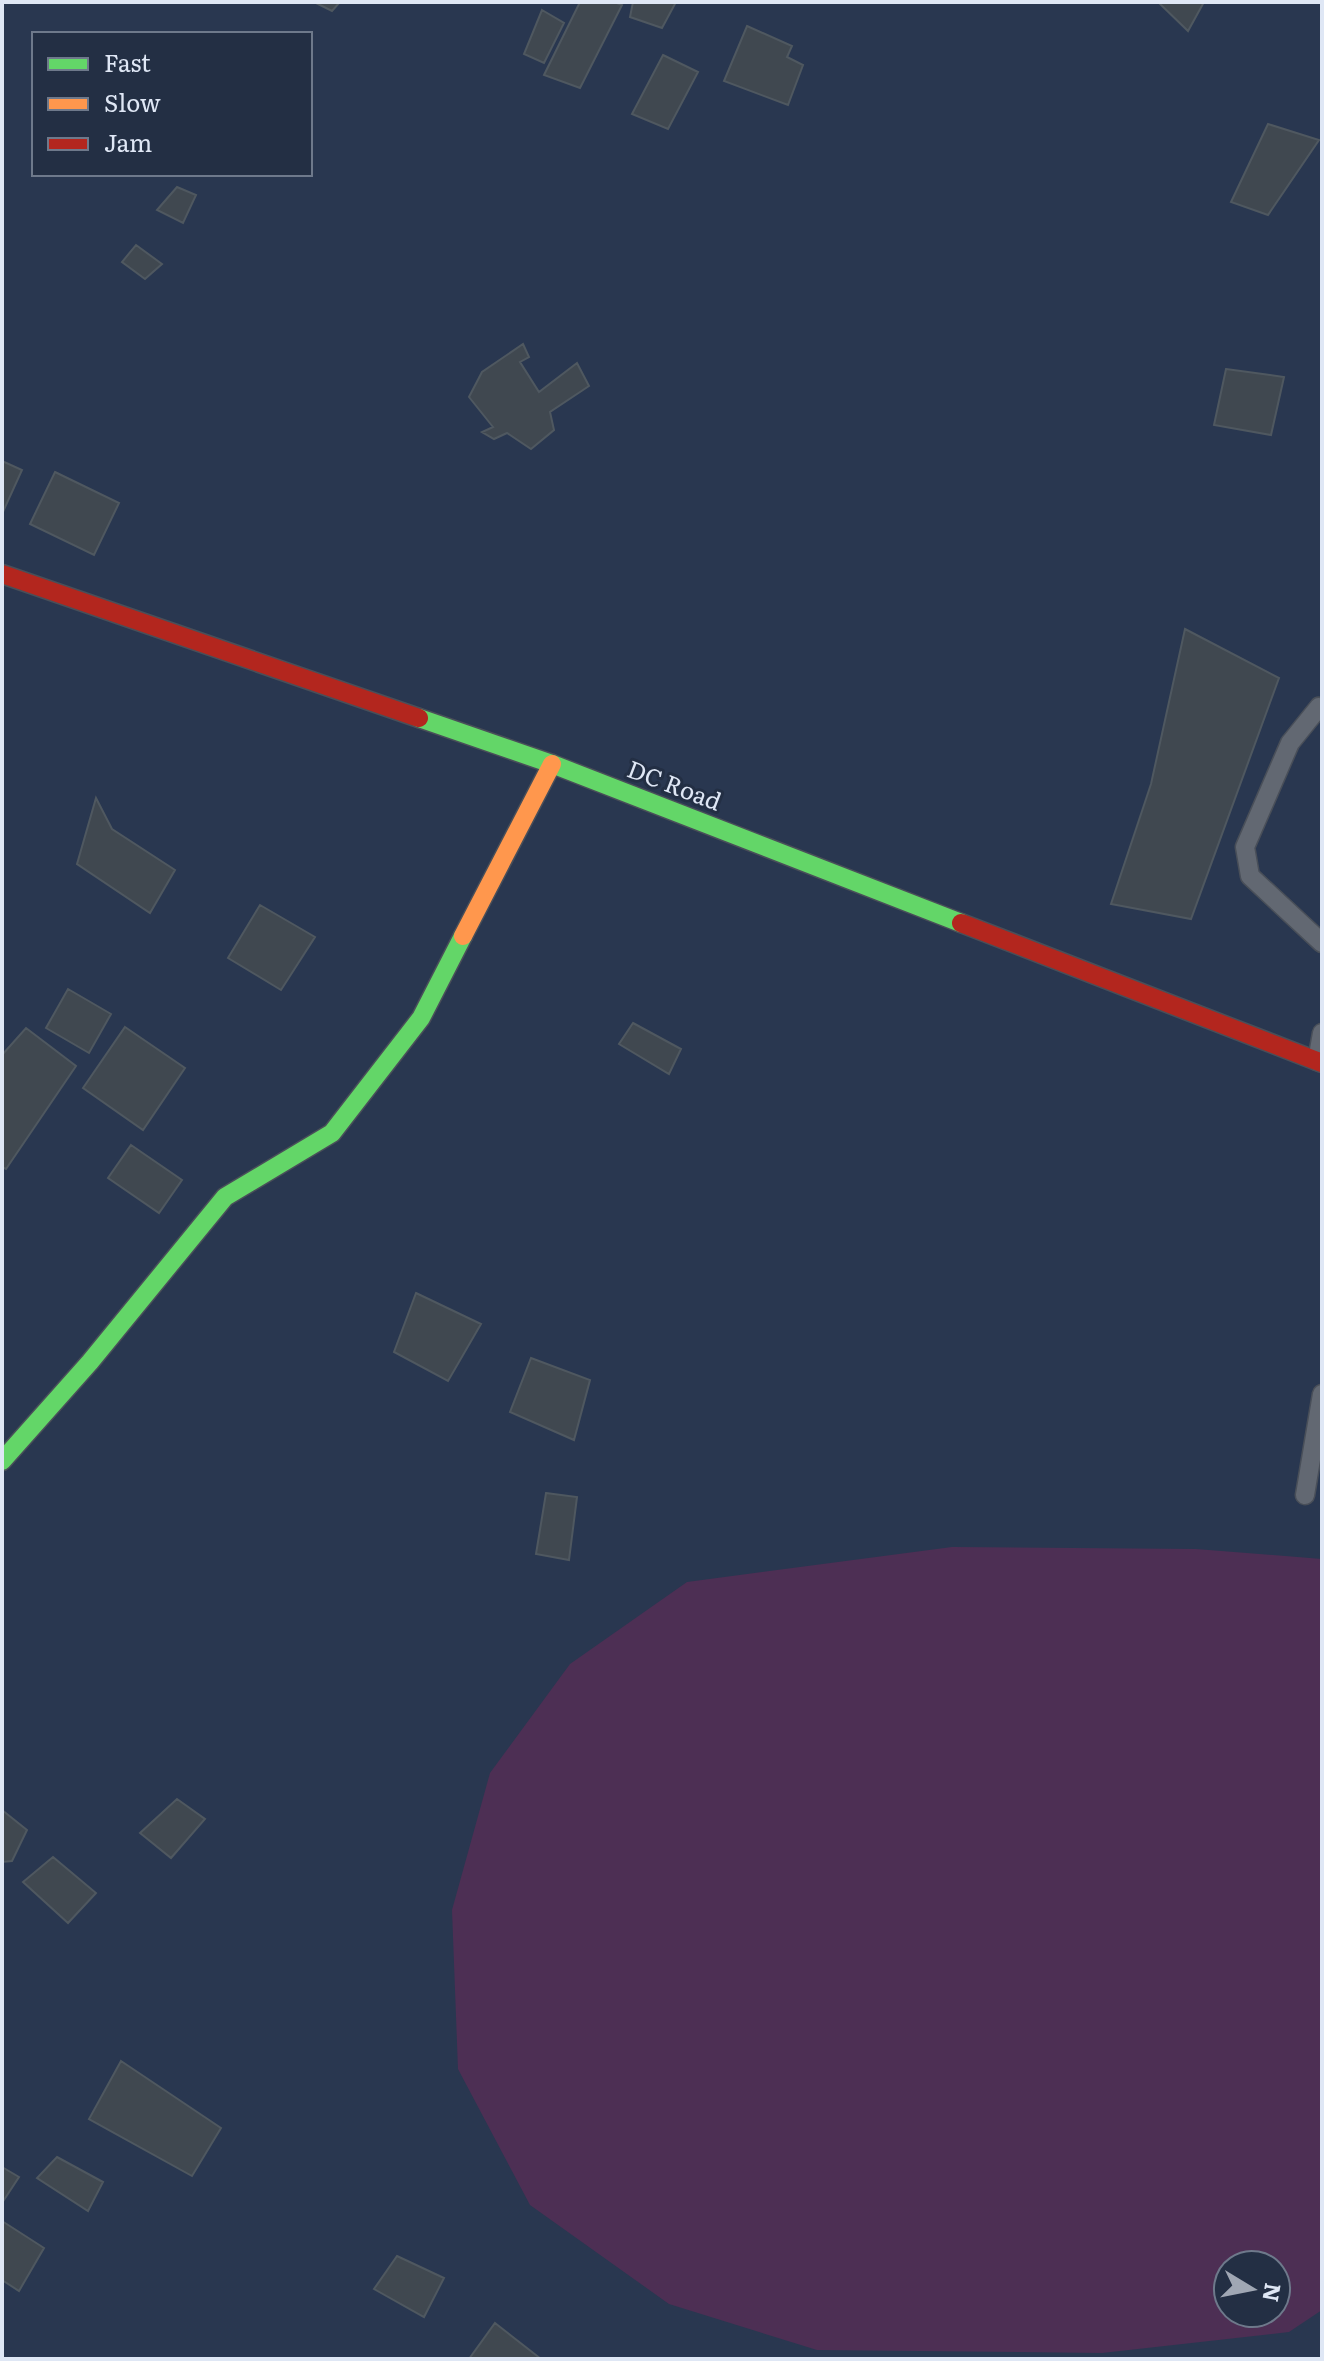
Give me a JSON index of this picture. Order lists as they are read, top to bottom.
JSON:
{
  "streets": {
    "street": ["DC Road"]
  },
  "legend": ["Fast", "Slow", "Jam"],
  "north": "right"
}
